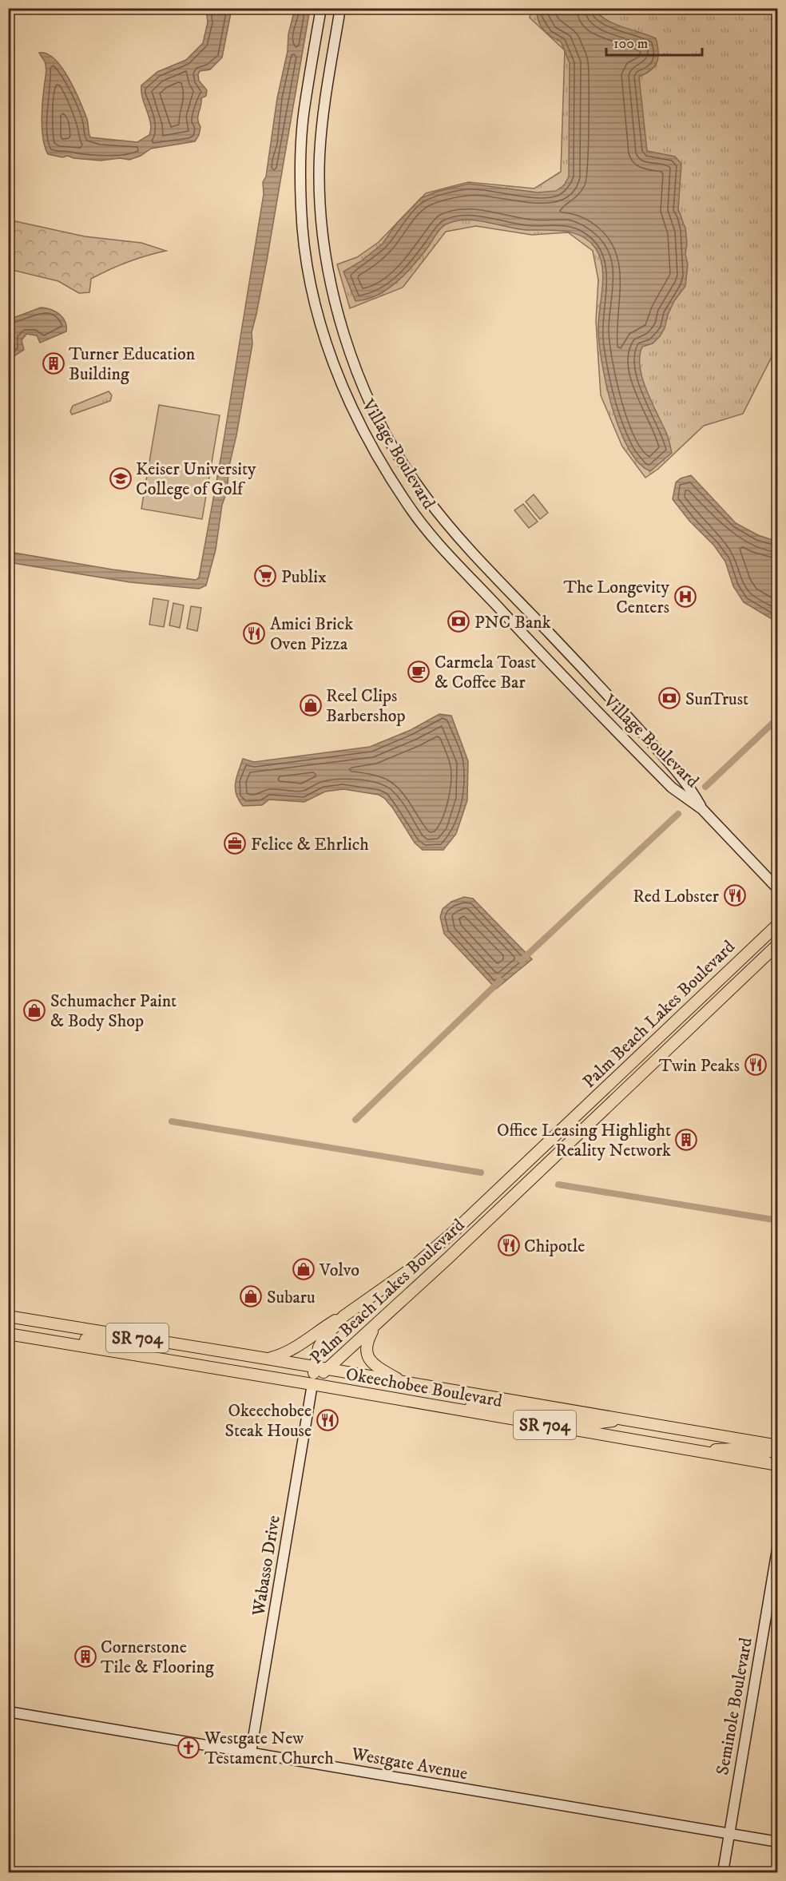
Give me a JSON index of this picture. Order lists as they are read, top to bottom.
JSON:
{
  "streets": {
    "main road": ["Palm Beach Lakes Boulevard", "SR 704", "Okeechobee Boulevard"],
    "street": [
      "Village Boulevard",
      "Wabasso Drive",
      "Seminole Boulevard",
      "Westgate Avenue"
    ]
  },
  "crossings": [
    ["Palm Beach Lakes Boulevard", "Okeechobee Boulevard"],
    ["Palm Beach Lakes Boulevard", "Wabasso Drive"],
    ["Okeechobee Boulevard", "Wabasso Drive"],
    ["Wabasso Drive", "Westgate Avenue"],
    ["Seminole Boulevard", "Westgate Avenue"]
  ],
  "places": {
    "building": ["Turner Education Building", "Office Leasing Highlight Reality Network", "Cornerstone Tile & Flooring"],
    "school or university": ["Keiser University College of Golf"],
    "supermarket": ["Publix"],
    "hospital": ["The Longevity Centers"],
    "bank": ["PNC Bank", "SunTrust"],
    "restaurant": [
      "Amici Brick Oven Pizza",
      "Red Lobster",
      "Twin Peaks",
      "Chipotle",
      "Okeechobee Steak House"
    ],
    "cafe": ["Carmela Toast & Coffee Bar"],
    "shop": [
      "Reel Clips Barbershop",
      "Schumacher Paint & Body Shop",
      "Volvo",
      "Subaru"
    ],
    "office": ["Felice & Ehrlich"],
    "church": ["Westgate New Testament Church"]
  },
  "scale_bar": "100 m"
}
